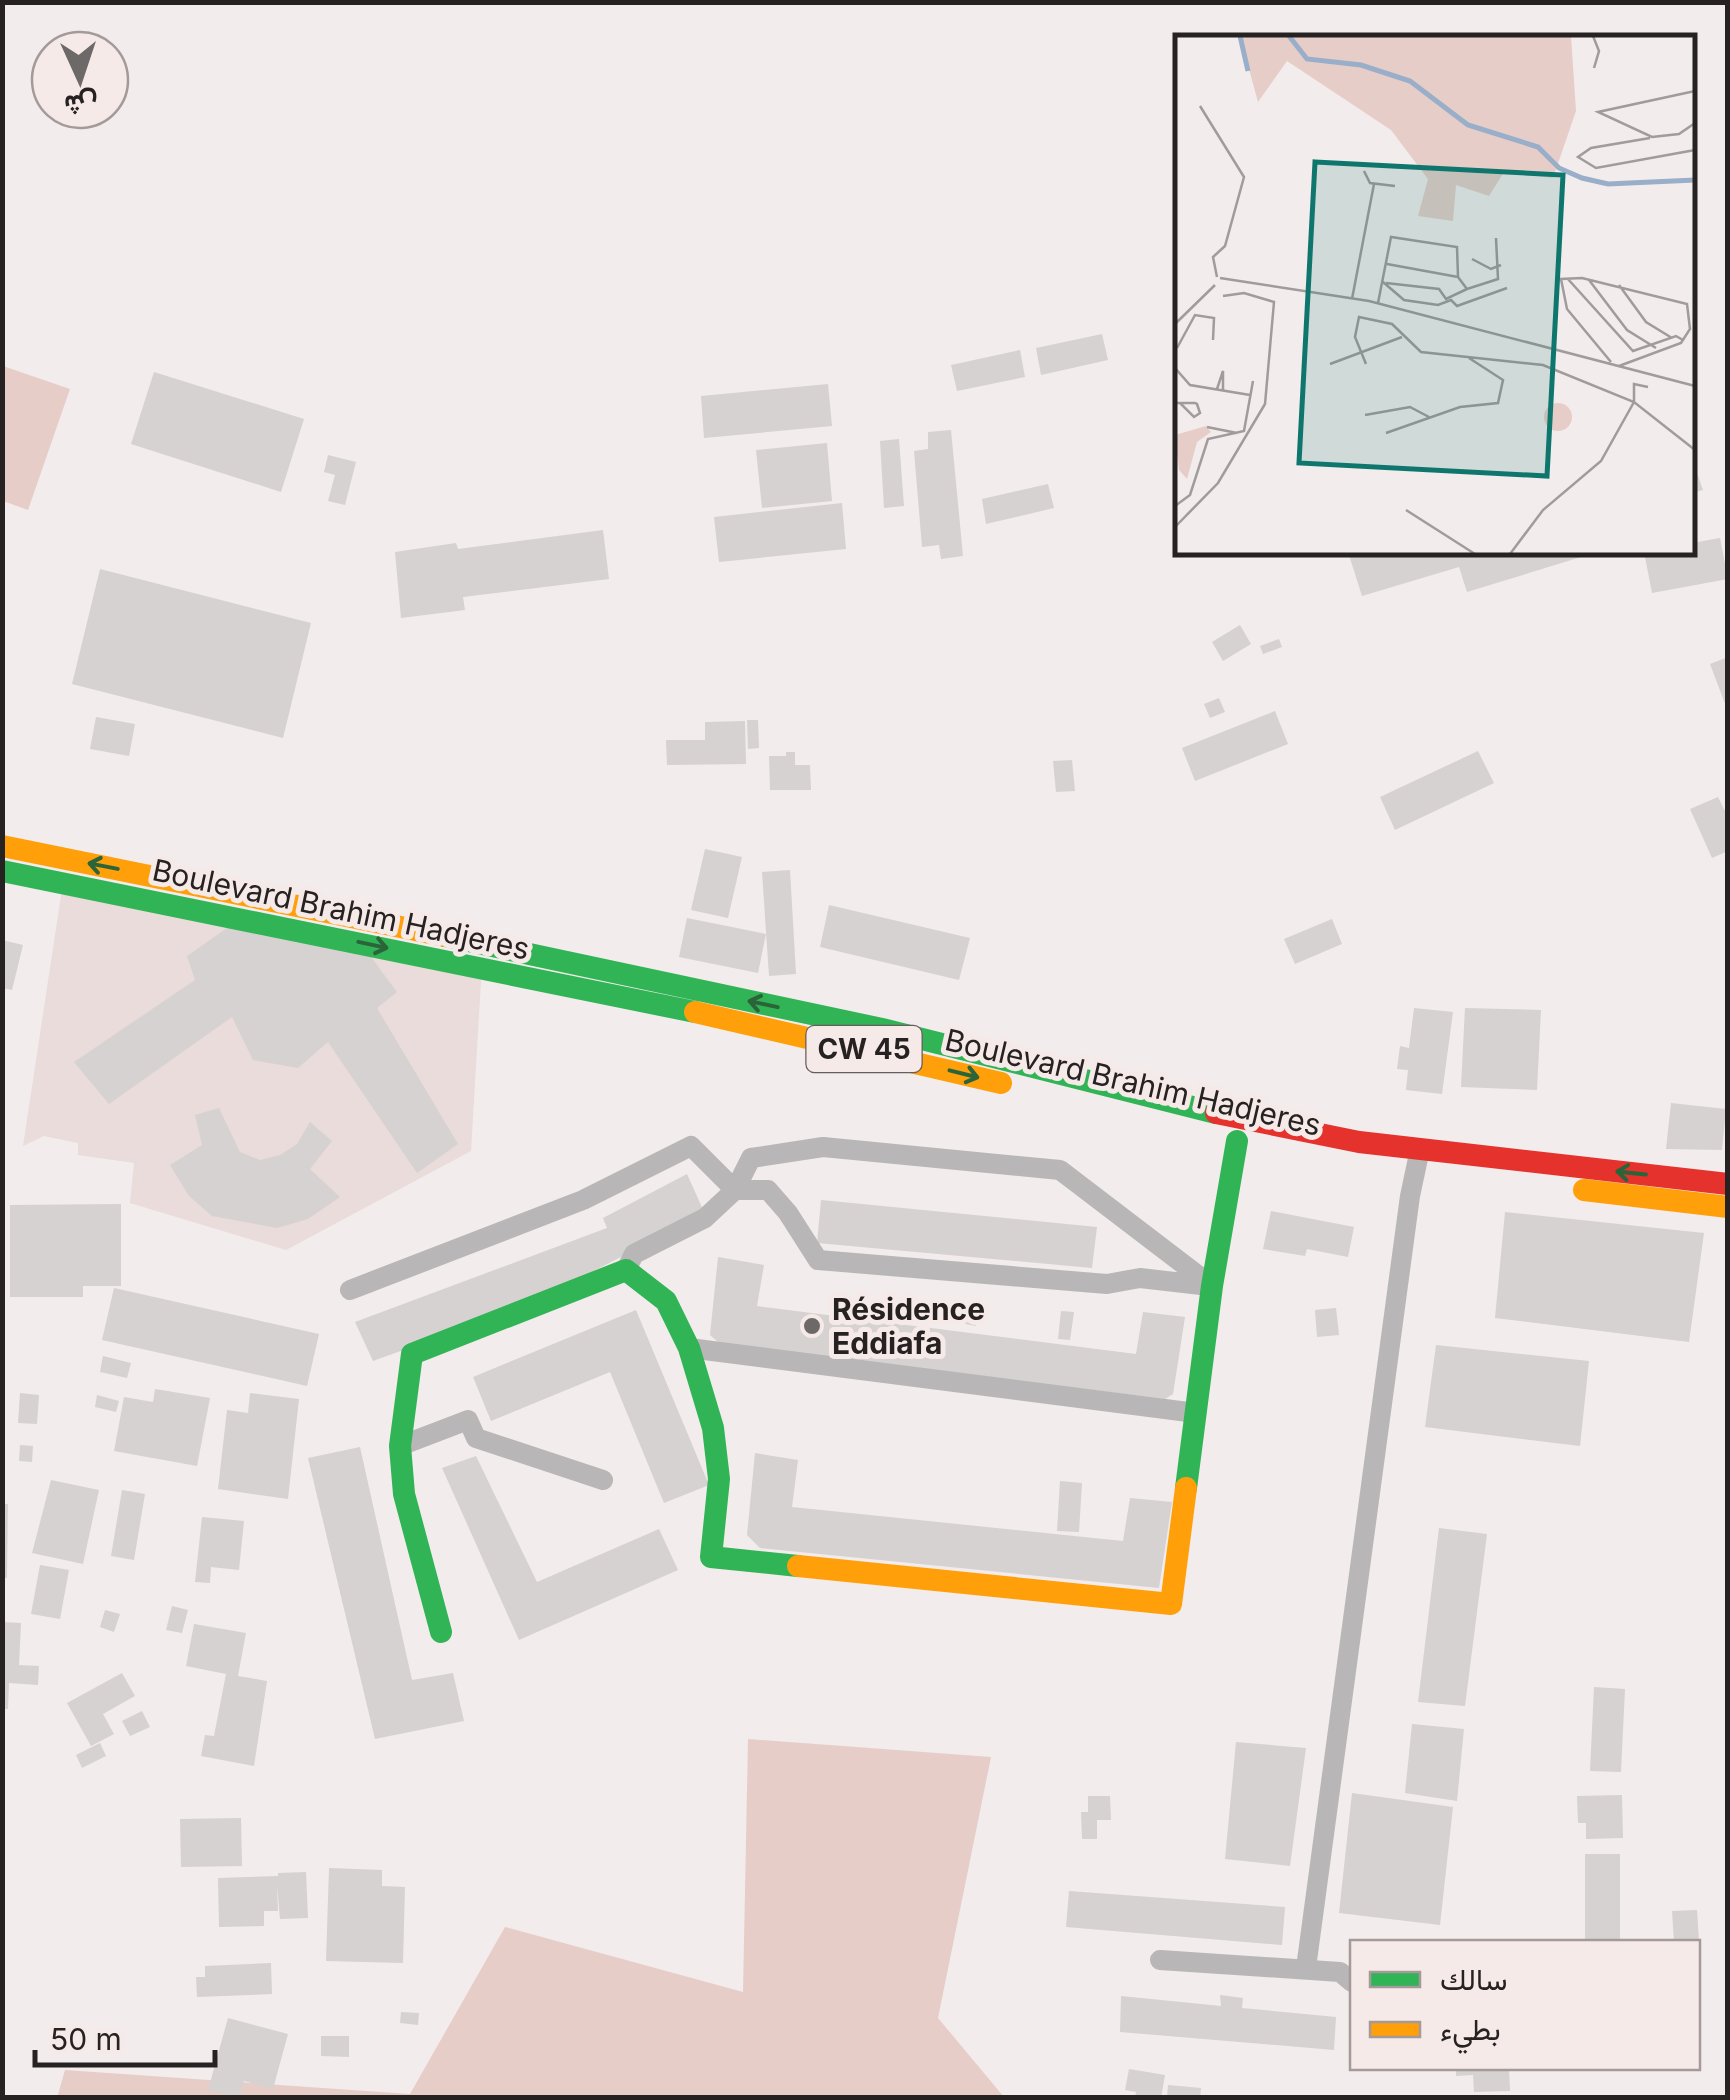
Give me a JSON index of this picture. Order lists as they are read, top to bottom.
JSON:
{
  "streets": {
    "main road": ["Boulevard Brahim Hadjeres", "CW 45"]
  },
  "places": ["Résidence Eddiafa"],
  "legend": ["سالك", "بطيء"],
  "scale_bar": "50 m",
  "north": "bottom"
}
